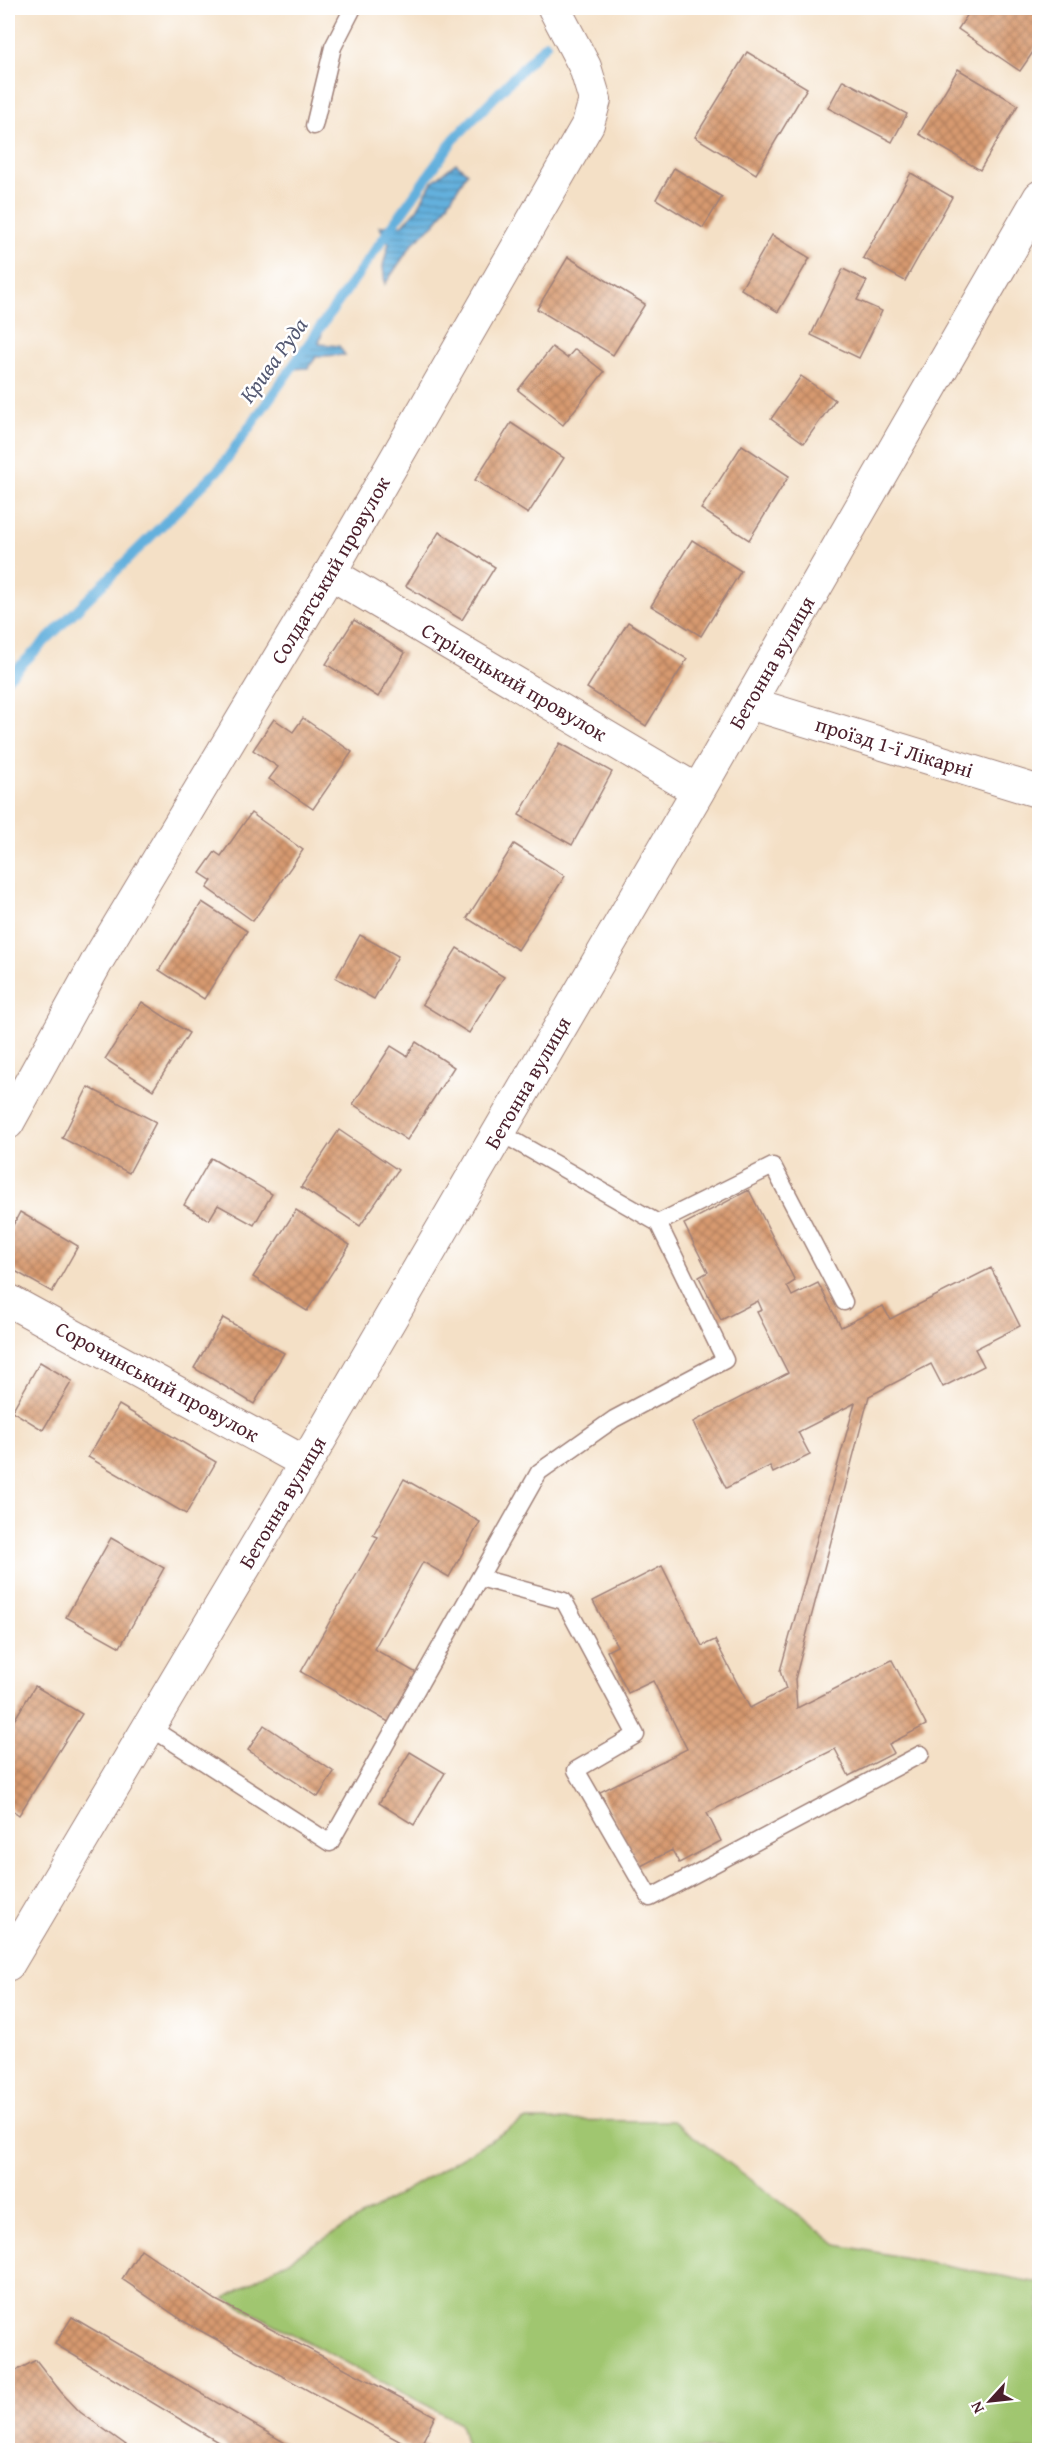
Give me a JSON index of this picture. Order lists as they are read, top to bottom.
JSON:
{
  "streets": {
    "street": [
      "Солдатський провулок",
      "Бетонна вулиця",
      "Стрілецький провулок",
      "проїзд 1-ї Лікарні",
      "Сорочинський провулок"
    ]
  },
  "crossings": [
    ["Солдатський провулок", "Стрілецький провулок"],
    ["Бетонна вулиця", "Стрілецький провулок"],
    ["Бетонна вулиця", "проїзд 1-ї Лікарні"],
    ["Бетонна вулиця", "Сорочинський провулок"]
  ],
  "water": ["Крива Руда"],
  "north": "bottom left"
}
